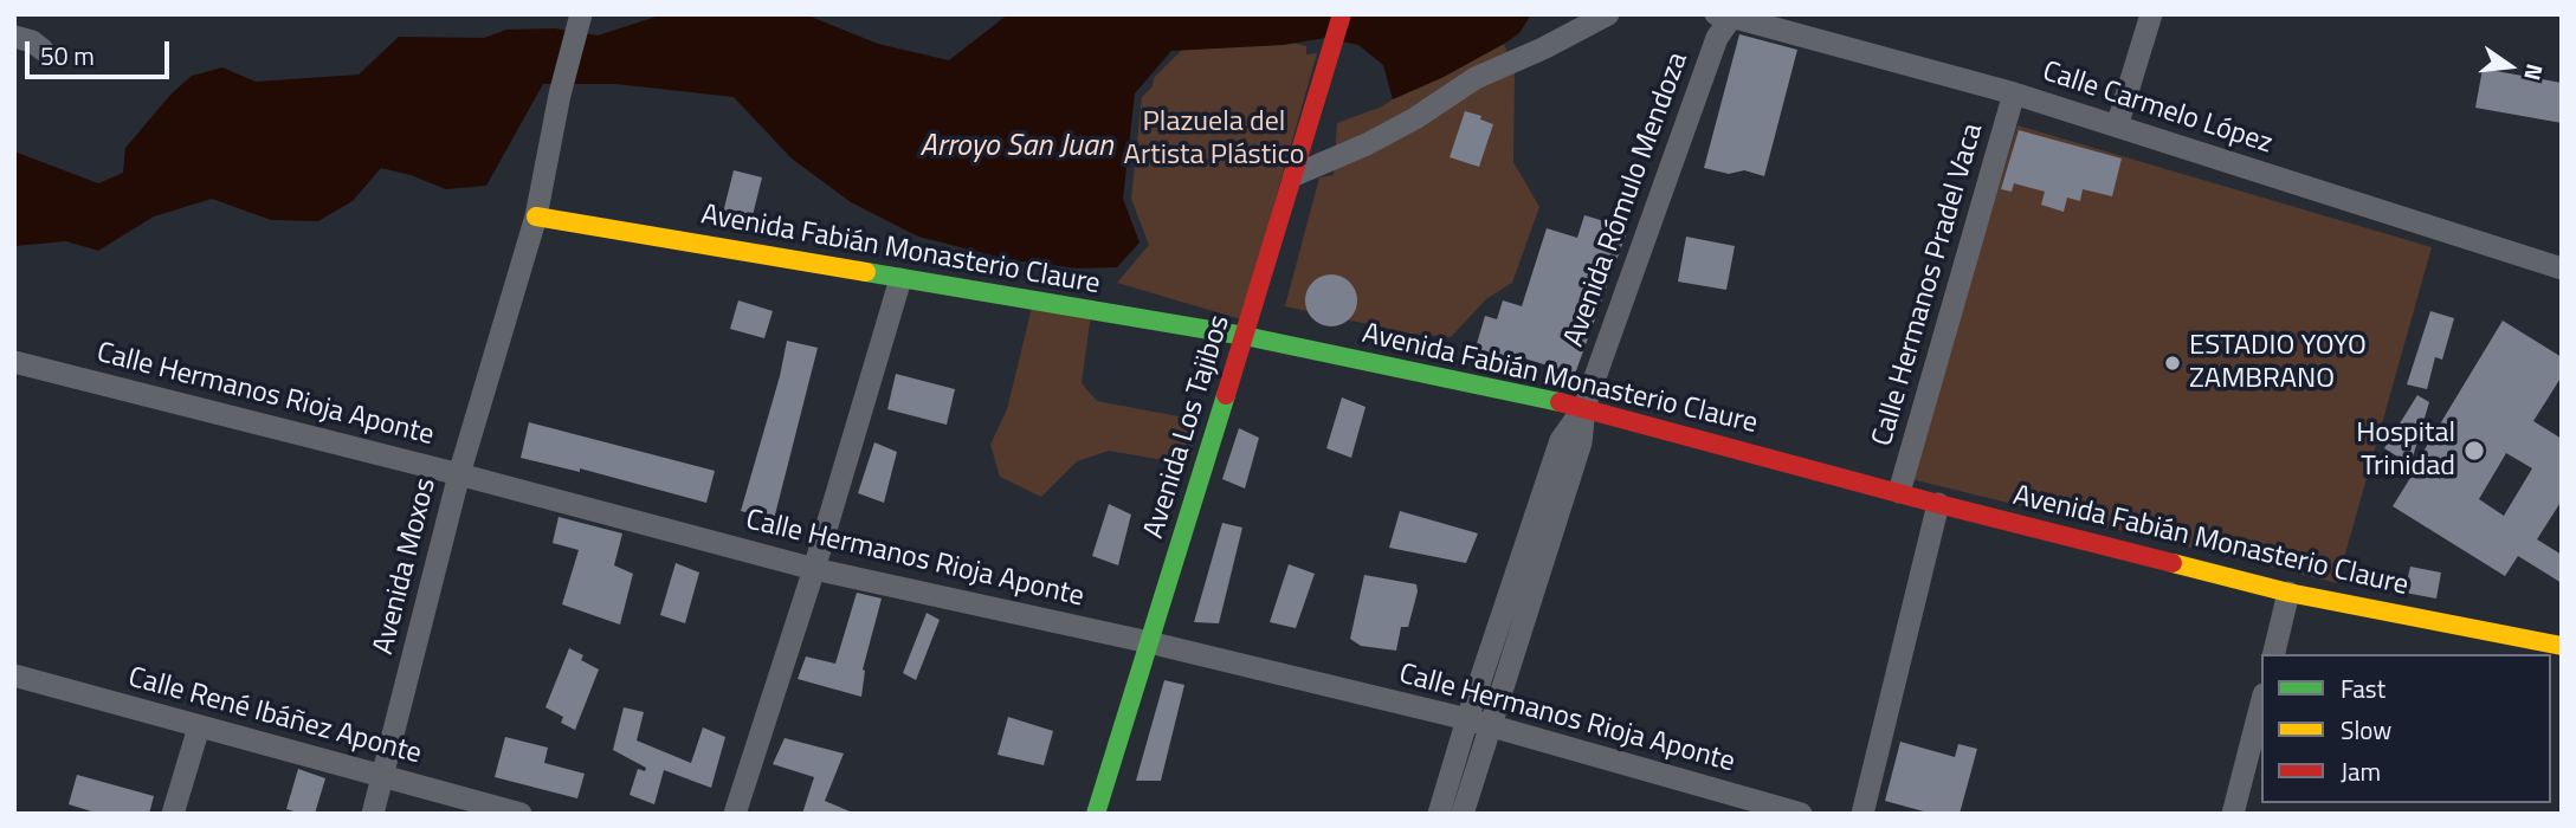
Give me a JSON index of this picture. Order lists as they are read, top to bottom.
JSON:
{
  "streets": {
    "street": [
      "Calle Carmelo López",
      "Avenida Rómulo Mendoza",
      "Avenida Fabián Monasterio Claure",
      "Calle Hermanos Pradel Vaca",
      "Calle Hermanos Rioja Aponte",
      "Avenida Los Tajibos",
      "Avenida Moxos",
      "Calle René Ibáñez Aponte"
    ]
  },
  "crossings": [
    ["Calle Carmelo López", "Avenida Rómulo Mendoza"],
    ["Calle Carmelo López", "Calle Hermanos Pradel Vaca"],
    ["Avenida Rómulo Mendoza", "Avenida Fabián Monasterio Claure"],
    ["Avenida Rómulo Mendoza", "Calle Hermanos Rioja Aponte"],
    ["Avenida Fabián Monasterio Claure", "Calle Hermanos Pradel Vaca"],
    ["Avenida Fabián Monasterio Claure", "Avenida Los Tajibos"],
    ["Avenida Fabián Monasterio Claure", "Avenida Moxos"],
    ["Calle Hermanos Rioja Aponte", "Avenida Los Tajibos"],
    ["Calle Hermanos Rioja Aponte", "Avenida Moxos"],
    ["Avenida Moxos", "Calle René Ibáñez Aponte"]
  ],
  "water": ["Arroyo San Juan"],
  "parks": ["Plazuela del Artista Plástico"],
  "places": ["ESTADIO YOYO ZAMBRANO", "Hospital Trinidad"],
  "legend": ["Fast", "Slow", "Jam"],
  "scale_bar": "50 m",
  "north": "right"
}
